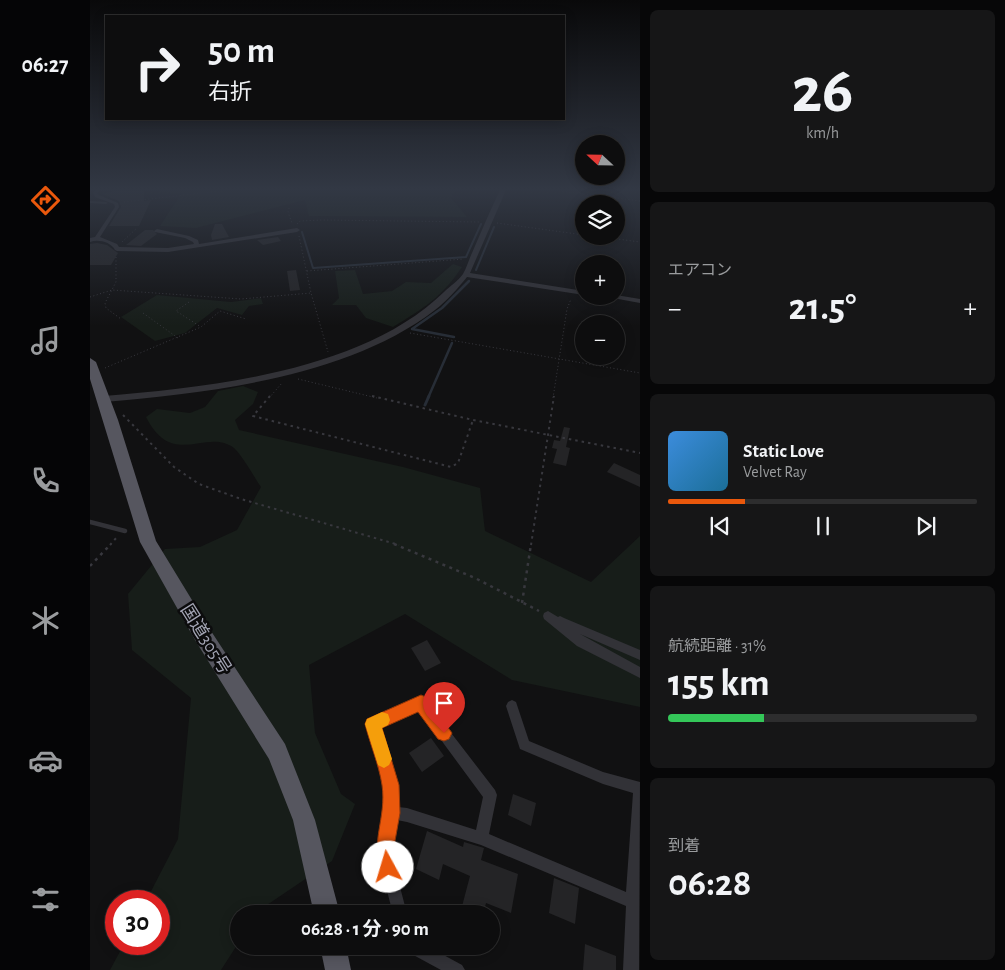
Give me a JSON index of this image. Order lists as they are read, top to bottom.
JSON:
{
  "streets": {
    "highway": ["国道305号"]
  },
  "north": "left",
  "page": {
    "tabs": "06:27",
    "tile": [
      ["26", "km/h"],
      "エアコン",
      ["航続距離 · 31%", "155 km"],
      ["到着", "06:28"]
    ],
    "turn": ["50 m", "右折"],
    "map_buttons": ["+", "−"],
    "heat": ["−", "21.5°", "+"],
    "song": ["Static Love", "Velvet Ray"],
    "limit": "30",
    "trip": "06:28 · 1 分 · 90 m"
  }
}
